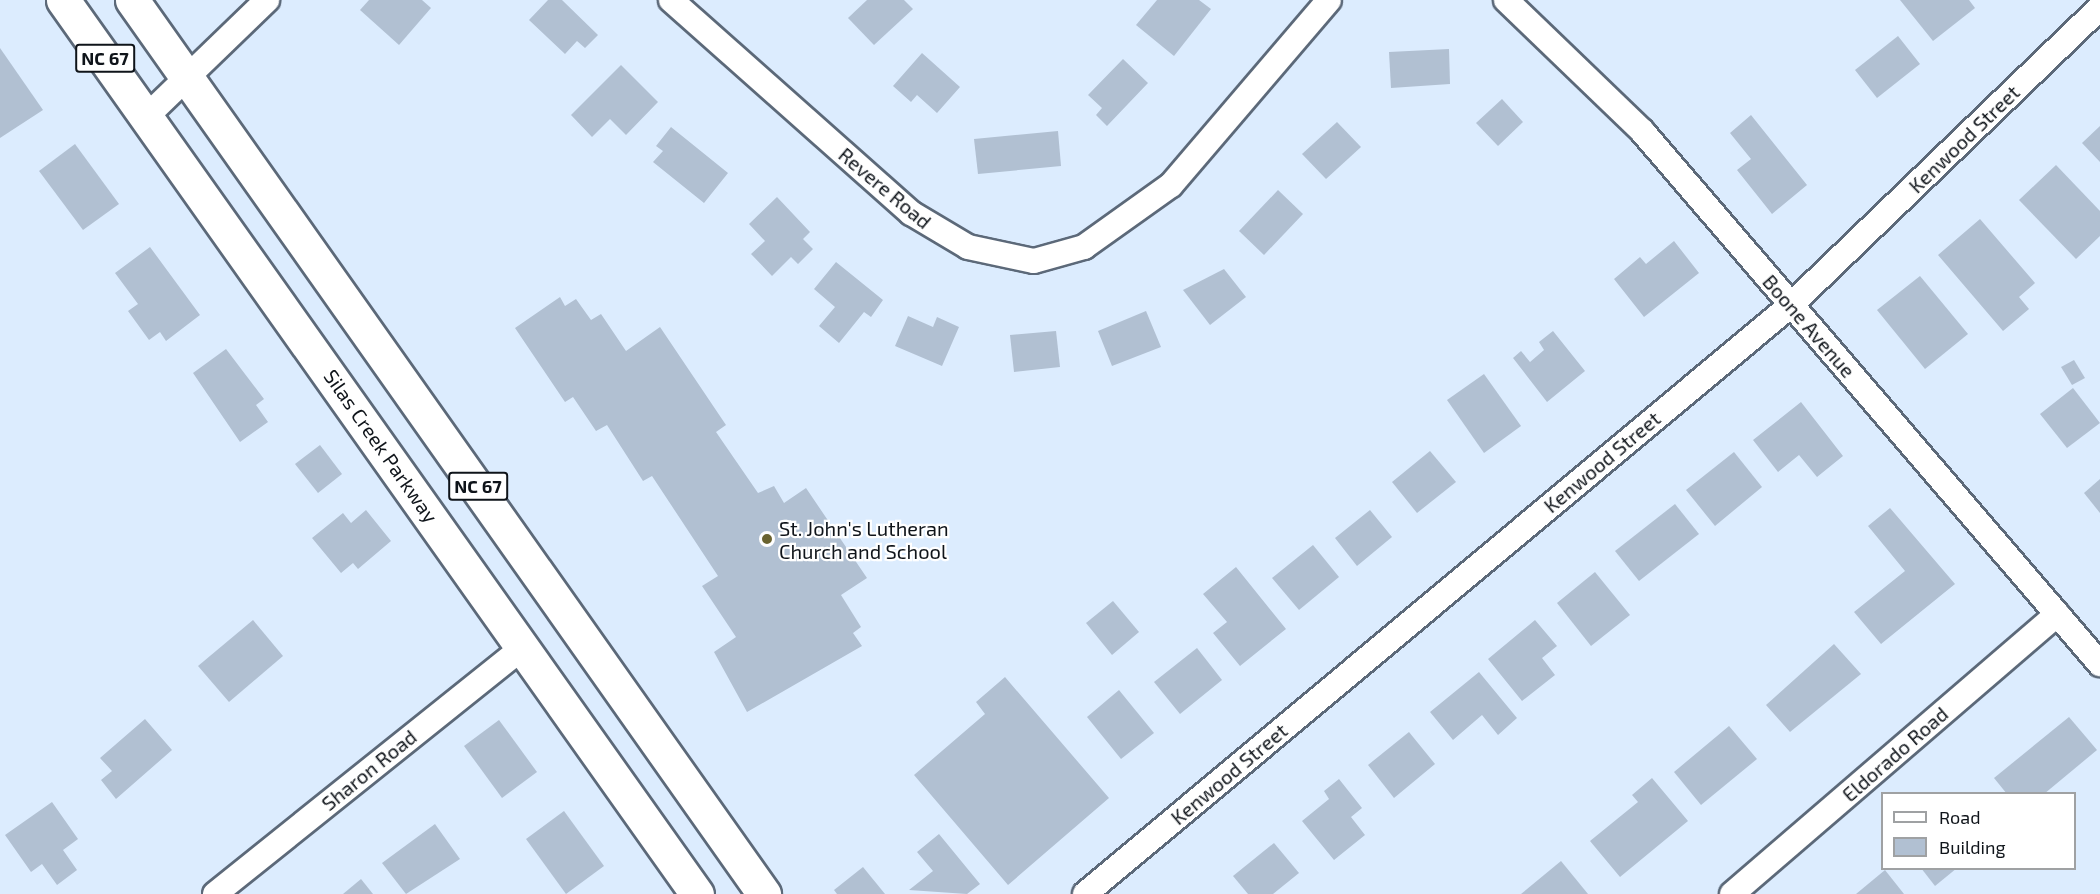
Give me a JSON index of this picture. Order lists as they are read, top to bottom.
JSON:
{
  "streets": {
    "main road": ["NC 67", "Silas Creek Parkway"],
    "street": [
      "Kenwood Street",
      "Revere Road",
      "Boone Avenue",
      "Eldorado Road",
      "Sharon Road"
    ]
  },
  "crossings": [
    ["Kenwood Street", "Boone Avenue"],
    ["Boone Avenue", "Eldorado Road"],
    ["Silas Creek Parkway", "Sharon Road"]
  ],
  "places": ["St. John's Lutheran Church and School"],
  "legend": ["Road", "Building"]
}
